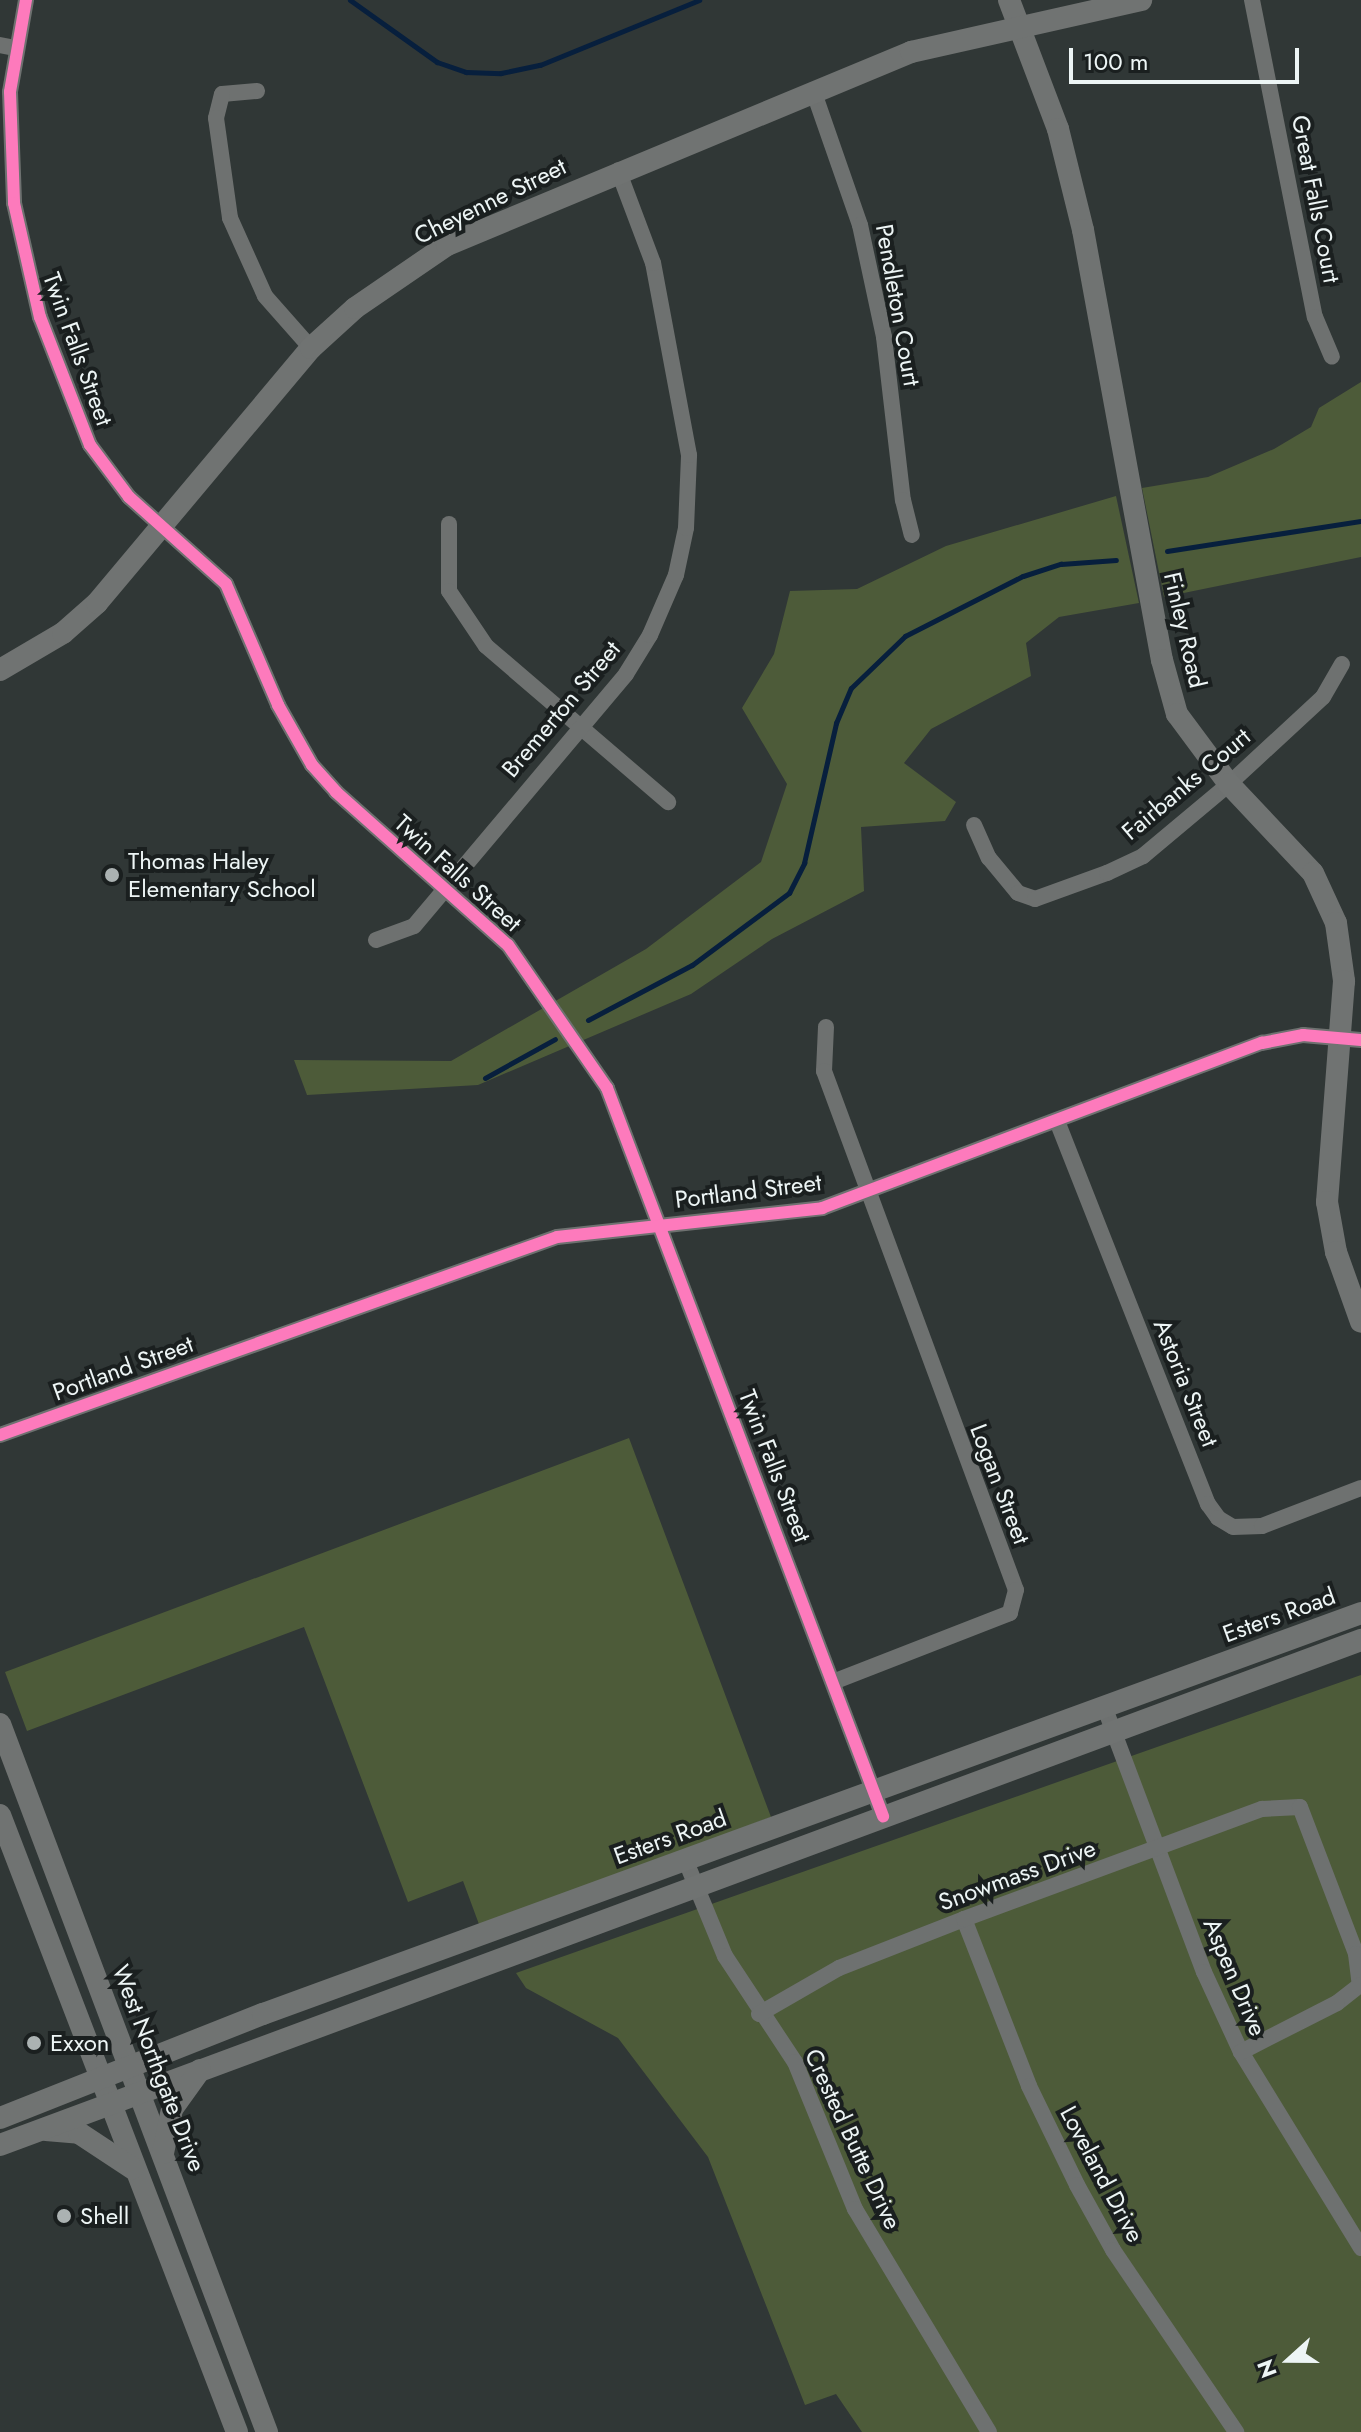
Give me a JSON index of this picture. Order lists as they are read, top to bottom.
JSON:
{
  "streets": {
    "main road": [
      "Cheyenne Street",
      "Finley Road",
      "Esters Road",
      "West Northgate Drive"
    ],
    "street": [
      "Great Falls Court",
      "Pendleton Court",
      "Twin Falls Street",
      "Bremerton Street",
      "Fairbanks Court",
      "Portland Street",
      "Astoria Street",
      "Logan Street",
      "Snowmass Drive",
      "Aspen Drive",
      "Crested Butte Drive",
      "Loveland Drive"
    ]
  },
  "crossings": [
    ["Cheyenne Street", "Pendleton Court"],
    ["Cheyenne Street", "Twin Falls Street"],
    ["Cheyenne Street", "Finley Road"],
    ["Cheyenne Street", "Bremerton Street"],
    ["Twin Falls Street", "Bremerton Street"],
    ["Twin Falls Street", "Portland Street"],
    ["Twin Falls Street", "Logan Street"],
    ["Twin Falls Street", "Esters Road"],
    ["Finley Road", "Fairbanks Court"],
    ["Finley Road", "Portland Street"],
    ["Portland Street", "Astoria Street"],
    ["Portland Street", "Logan Street"],
    ["Esters Road", "Aspen Drive"],
    ["Esters Road", "West Northgate Drive"],
    ["Esters Road", "Crested Butte Drive"],
    ["Snowmass Drive", "Aspen Drive"],
    ["Snowmass Drive", "Crested Butte Drive"],
    ["Snowmass Drive", "Loveland Drive"]
  ],
  "places": ["Thomas Haley Elementary School", "Exxon", "Shell"],
  "scale_bar": "100 m",
  "north": "left"
}
